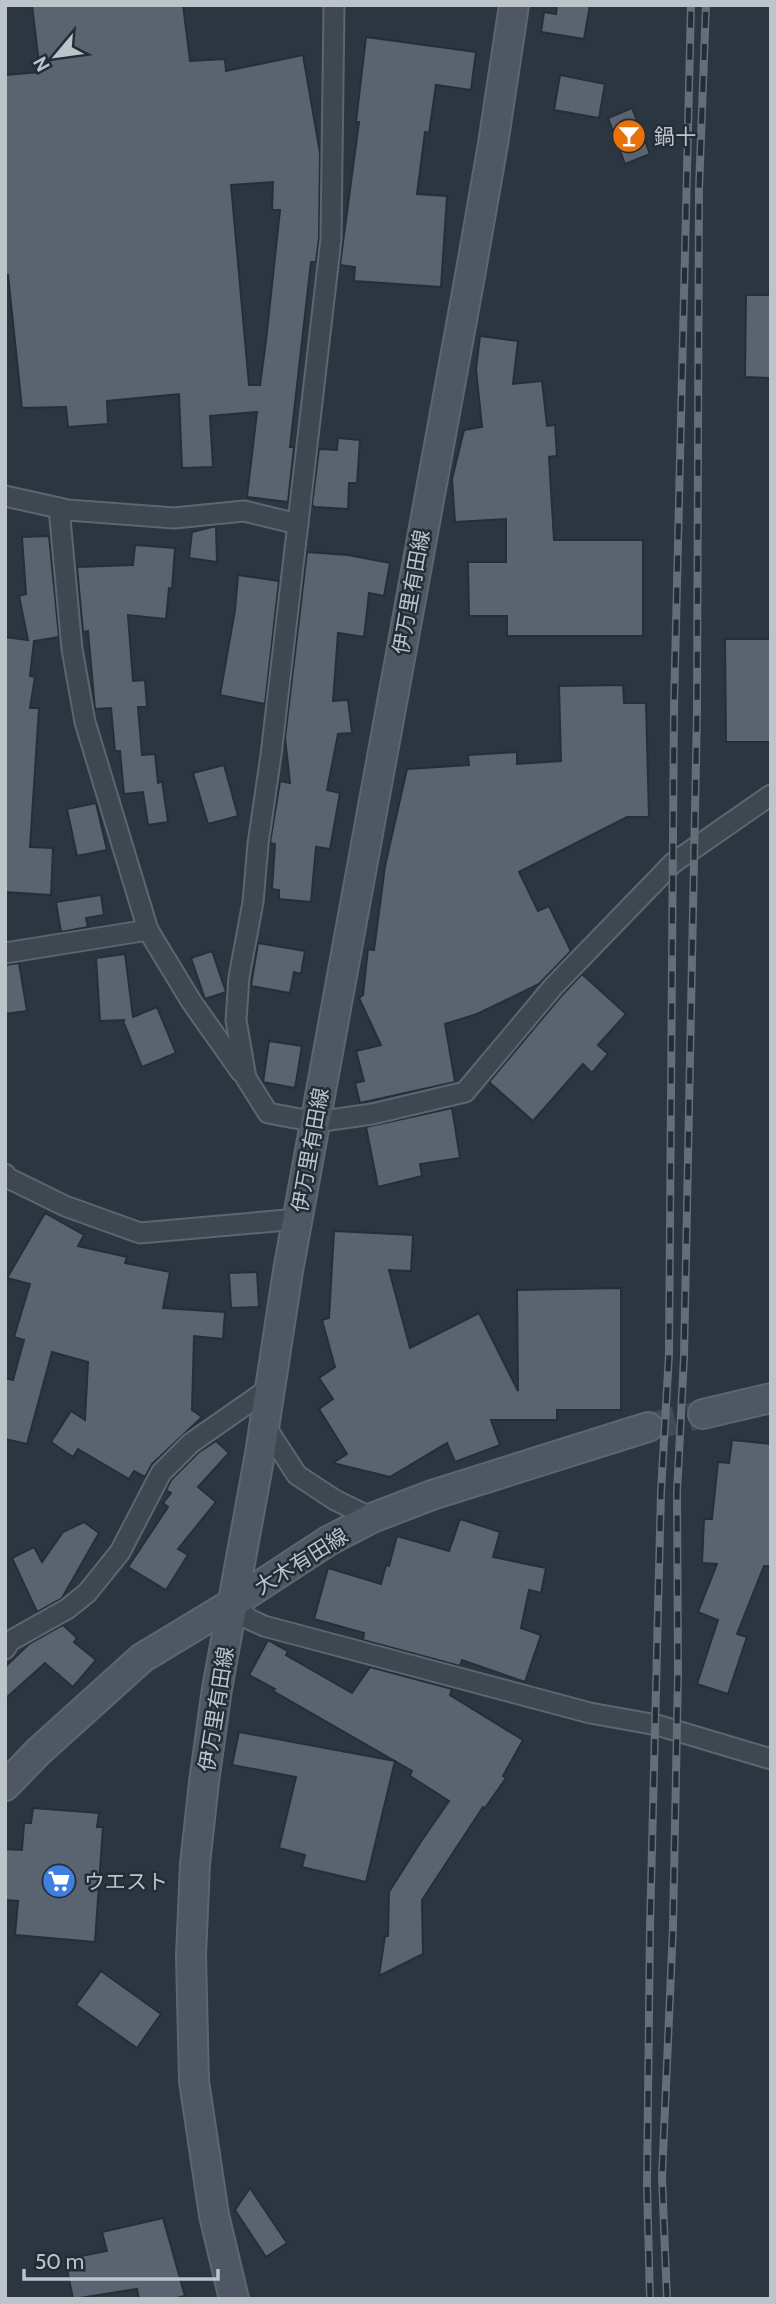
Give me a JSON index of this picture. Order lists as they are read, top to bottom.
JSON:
{
  "streets": {
    "main road": ["伊万里有田線", "大木有田線"]
  },
  "crossings": [
    ["伊万里有田線", "大木有田線"]
  ],
  "places": {
    "bar": ["鍋十"],
    "supermarket": ["ウエスト"]
  },
  "scale_bar": "50 m",
  "north": "bottom left"
}
